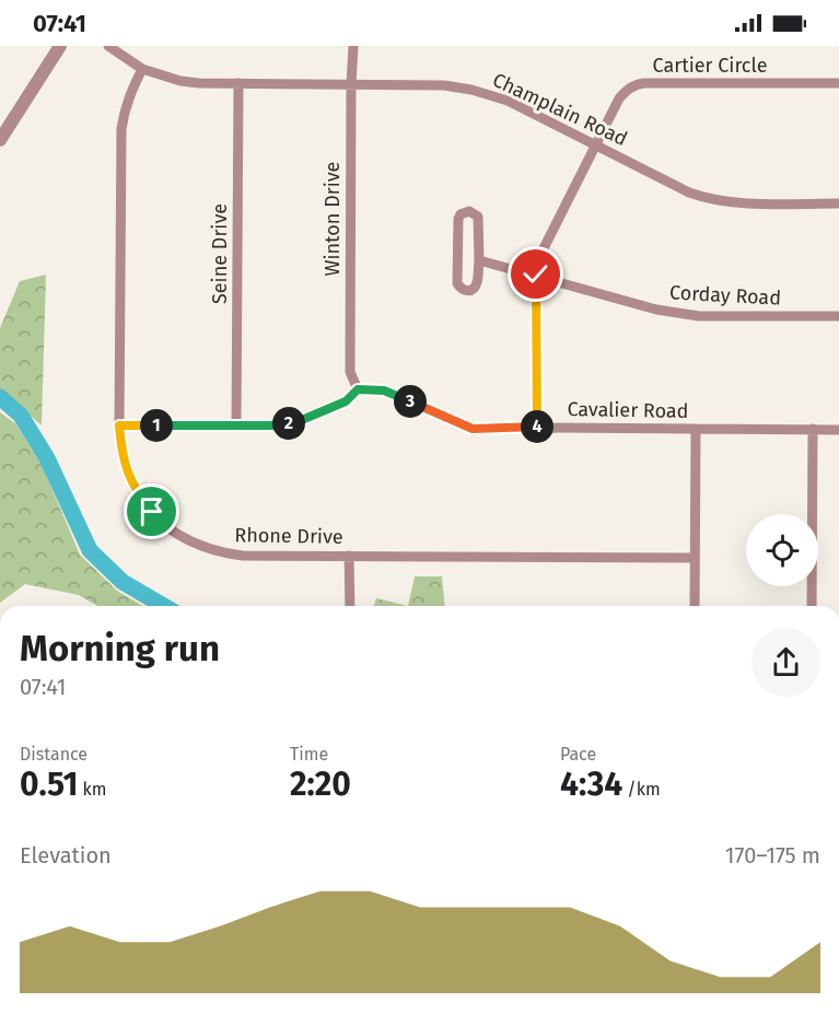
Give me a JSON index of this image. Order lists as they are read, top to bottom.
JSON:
{
  "streets": {
    "street": [
      "Cartier Circle",
      "Champlain Road",
      "Winton Drive",
      "Seine Drive",
      "Corday Road",
      "Cavalier Road",
      "Rhone Drive"
    ]
  },
  "crossings": [
    ["Cartier Circle", "Champlain Road"],
    ["Cartier Circle", "Corday Road"],
    ["Cartier Circle", "Cavalier Road"],
    ["Champlain Road", "Winton Drive"],
    ["Champlain Road", "Seine Drive"],
    ["Champlain Road", "Rhone Drive"],
    ["Winton Drive", "Cavalier Road"]
  ],
  "page": {
    "status": "07:41",
    "pins": [
      "3",
      "2",
      "1",
      "4"
    ],
    "heading": ["Morning run", "07:41"],
    "stats": [
      ["Distance", "0.51 km"],
      ["Time", "2:20"],
      ["Pace", "4:34 /km"]
    ],
    "chart": ["Elevation", "170–175 m"]
  }
}
